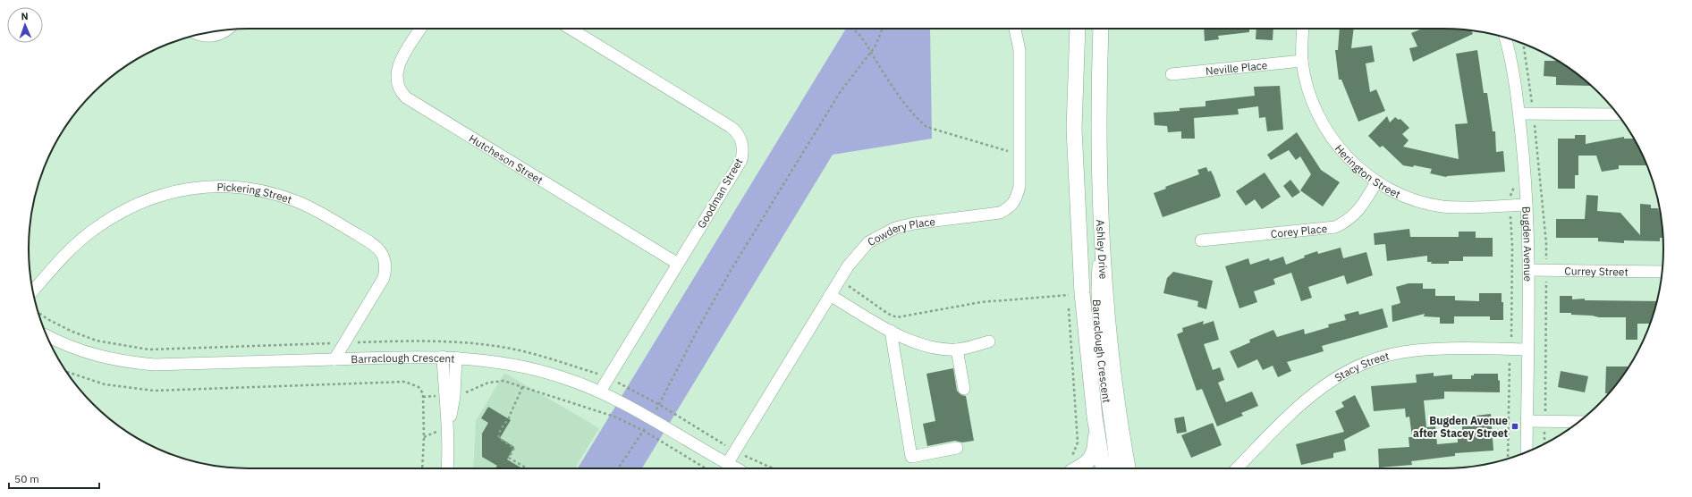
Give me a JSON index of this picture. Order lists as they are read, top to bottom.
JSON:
{
  "streets": {
    "main road": ["Ashley Drive"],
    "street": [
      "Neville Place",
      "Hutcheson Street",
      "Herington Street",
      "Goodman Street",
      "Pickering Street",
      "Corey Place",
      "Cowdery Place",
      "Bugden Avenue",
      "Currey Street",
      "Barraclough Crescent",
      "Stacy Street"
    ]
  },
  "crossings": [
    ["Neville Place", "Herington Street"],
    ["Hutcheson Street", "Goodman Street"],
    ["Herington Street", "Corey Place"],
    ["Herington Street", "Bugden Avenue"],
    ["Goodman Street", "Barraclough Crescent"],
    ["Pickering Street", "Barraclough Crescent"],
    ["Cowdery Place", "Barraclough Crescent"],
    ["Bugden Avenue", "Currey Street"],
    ["Bugden Avenue", "Stacy Street"],
    ["Ashley Drive", "Barraclough Crescent"]
  ],
  "places": {
    "transit": ["Bugden Avenue after Stacey Street"]
  },
  "scale_bar": "50 m",
  "north": "top"
}
